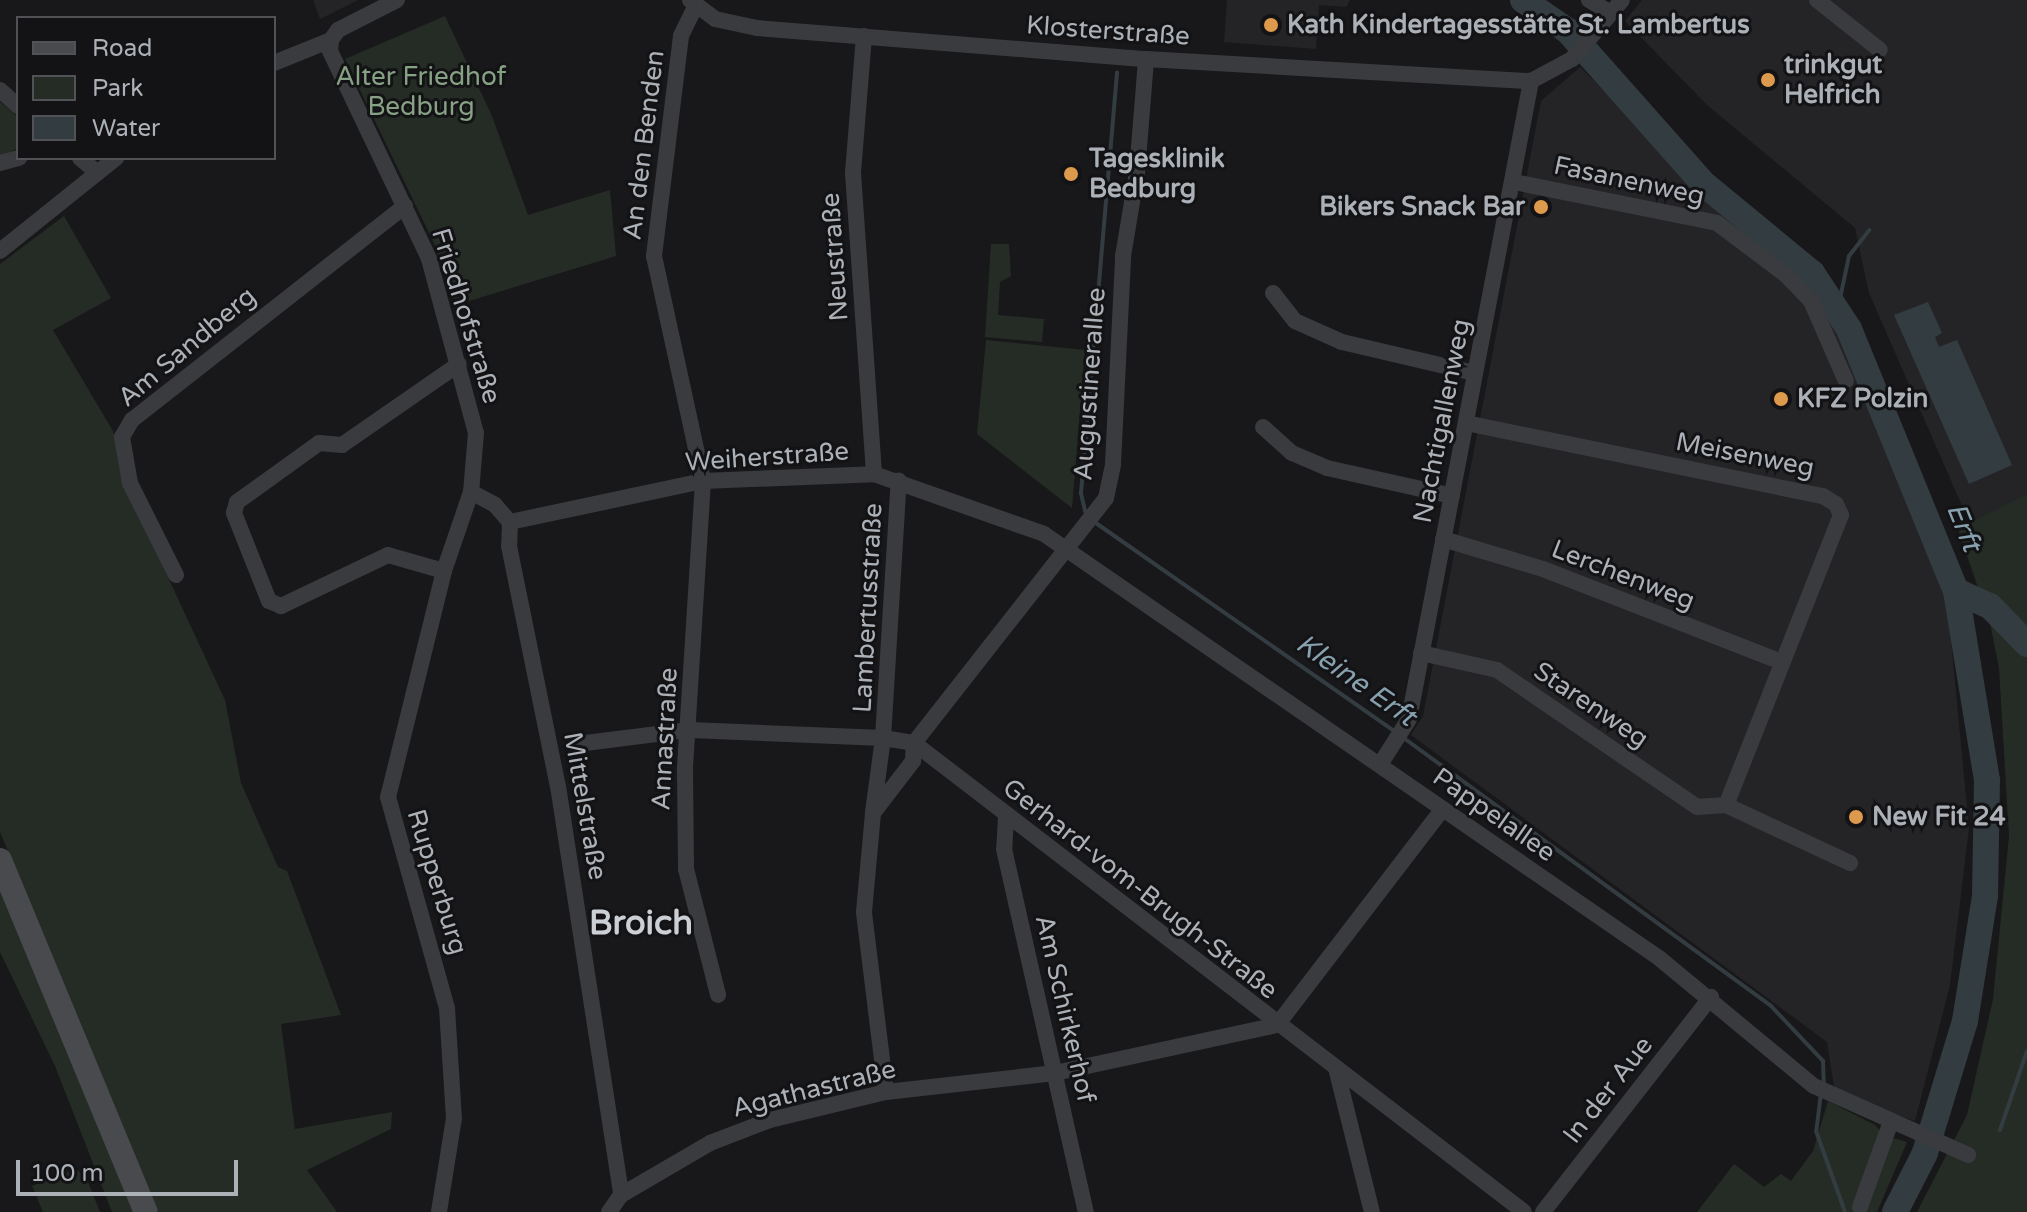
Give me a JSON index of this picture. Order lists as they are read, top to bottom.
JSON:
{
  "streets": {
    "street": [
      "Klosterstraße",
      "An den Benden",
      "Fasanenweg",
      "Neustraße",
      "Friedhofstraße",
      "Am Sandberg",
      "Augustinerallee",
      "Nachtigallenweg",
      "Meisenweg",
      "Weiherstraße",
      "Lerchenweg",
      "Lambertusstraße",
      "Starenweg",
      "Annastraße",
      "Mittelstraße",
      "Pappelallee",
      "Rupperburg",
      "Gerhard-vom-Brugh-Straße",
      "Am Schirkerhof",
      "Agathastraße",
      "In der Aue"
    ]
  },
  "crossings": [
    ["Klosterstraße", "An den Benden"],
    ["Klosterstraße", "Neustraße"],
    ["Klosterstraße", "Augustinerallee"],
    ["Klosterstraße", "Nachtigallenweg"],
    ["An den Benden", "Weiherstraße"],
    ["An den Benden", "Annastraße"],
    ["Fasanenweg", "Nachtigallenweg"],
    ["Neustraße", "Weiherstraße"],
    ["Friedhofstraße", "Am Sandberg"],
    ["Friedhofstraße", "Rupperburg"],
    ["Augustinerallee", "Weiherstraße"],
    ["Augustinerallee", "Pappelallee"],
    ["Augustinerallee", "Gerhard-vom-Brugh-Straße"],
    ["Nachtigallenweg", "Meisenweg"],
    ["Nachtigallenweg", "Lerchenweg"],
    ["Nachtigallenweg", "Starenweg"],
    ["Nachtigallenweg", "Pappelallee"],
    ["Meisenweg", "Lerchenweg"],
    ["Meisenweg", "Starenweg"],
    ["Weiherstraße", "Lambertusstraße"],
    ["Weiherstraße", "Annastraße"],
    ["Weiherstraße", "Mittelstraße"],
    ["Weiherstraße", "Pappelallee"],
    ["Mittelstraße", "Agathastraße"],
    ["Pappelallee", "In der Aue"],
    ["Gerhard-vom-Brugh-Straße", "Am Schirkerhof"],
    ["Gerhard-vom-Brugh-Straße", "Agathastraße"],
    ["Am Schirkerhof", "Agathastraße"]
  ],
  "districts": ["Broich"],
  "water": ["Erft", "Kleine Erft"],
  "parks": ["Alter Friedhof Bedburg"],
  "places": [
    "Kath Kindertagesstätte St. Lambertus",
    "trinkgut Helfrich",
    "Tagesklinik Bedburg",
    "Bikers Snack Bar",
    "KFZ Polzin",
    "New Fit 24"
  ],
  "legend": ["Road", "Park", "Water"],
  "scale_bar": "100 m"
}
